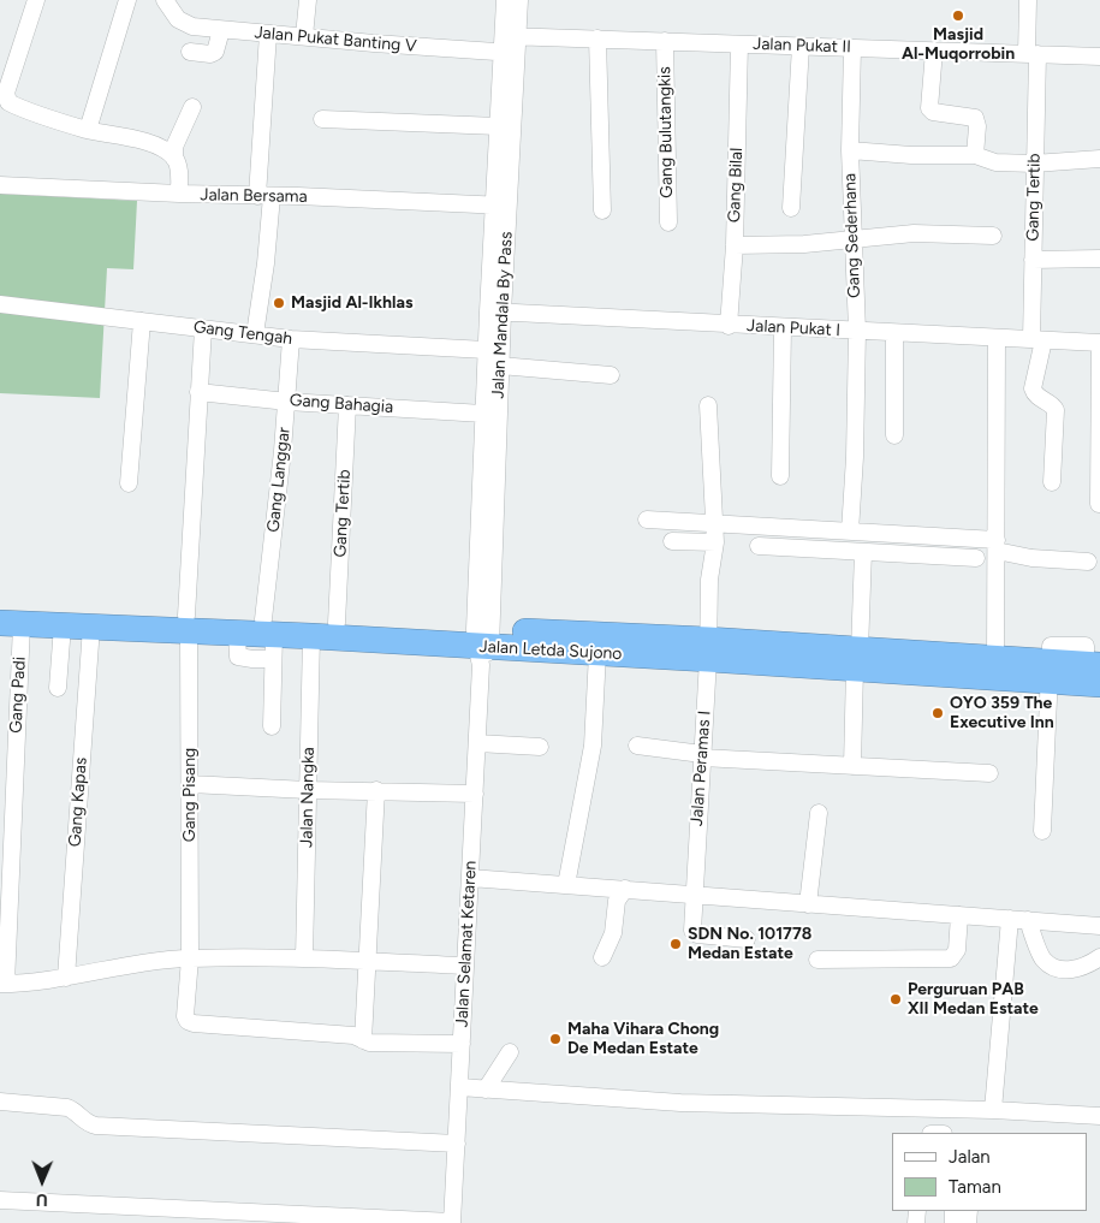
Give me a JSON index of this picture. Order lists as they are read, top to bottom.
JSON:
{
  "streets": {
    "highway": ["Jalan Letda Sujono"],
    "street": [
      "Jalan Pukat Banting V",
      "Jalan Pukat II",
      "Gang Bulutangkis",
      "Gang Bilal",
      "Jalan Bersama",
      "Gang Tertib",
      "Gang Sederhana",
      "Jalan Mandala By Pass",
      "Jalan Pukat I",
      "Gang Tengah",
      "Gang Bahagia",
      "Gang Langgar",
      "Gang Padi",
      "Jalan Peramas I",
      "Gang Pisang",
      "Jalan Nangka",
      "Gang Kapas",
      "Jalan Selamat Ketaren"
    ]
  },
  "crossings": [
    ["Jalan Pukat Banting V", "Jalan Pukat II"],
    ["Jalan Pukat Banting V", "Jalan Mandala By Pass"],
    ["Jalan Pukat II", "Gang Bulutangkis"],
    ["Jalan Pukat II", "Gang Bilal"],
    ["Jalan Pukat II", "Gang Tertib"],
    ["Jalan Pukat II", "Gang Sederhana"],
    ["Jalan Pukat II", "Jalan Mandala By Pass"],
    ["Gang Bilal", "Jalan Pukat I"],
    ["Jalan Bersama", "Jalan Mandala By Pass"],
    ["Gang Tertib", "Jalan Pukat I"],
    ["Gang Tertib", "Gang Bahagia"],
    ["Gang Tertib", "Jalan Letda Sujono"],
    ["Gang Sederhana", "Jalan Pukat I"],
    ["Jalan Mandala By Pass", "Jalan Pukat I"],
    ["Jalan Mandala By Pass", "Gang Tengah"],
    ["Jalan Mandala By Pass", "Gang Bahagia"],
    ["Jalan Mandala By Pass", "Jalan Letda Sujono"],
    ["Jalan Mandala By Pass", "Jalan Selamat Ketaren"],
    ["Gang Tengah", "Gang Langgar"],
    ["Gang Tengah", "Gang Pisang"],
    ["Gang Bahagia", "Gang Langgar"],
    ["Gang Bahagia", "Gang Pisang"],
    ["Gang Langgar", "Jalan Letda Sujono"],
    ["Jalan Letda Sujono", "Gang Padi"],
    ["Jalan Letda Sujono", "Jalan Peramas I"],
    ["Jalan Letda Sujono", "Gang Pisang"],
    ["Jalan Letda Sujono", "Jalan Nangka"],
    ["Jalan Letda Sujono", "Gang Kapas"],
    ["Jalan Letda Sujono", "Jalan Selamat Ketaren"]
  ],
  "places": [
    "Masjid Al-Muqorrobin",
    "Masjid Al-Ikhlas",
    "OYO 359 The Executive Inn",
    "SDN No. 101778 Medan Estate",
    "Perguruan PAB XII Medan Estate",
    "Maha Vihara Chong De Medan Estate"
  ],
  "legend": ["Jalan", "Taman"],
  "north": "bottom"
}
